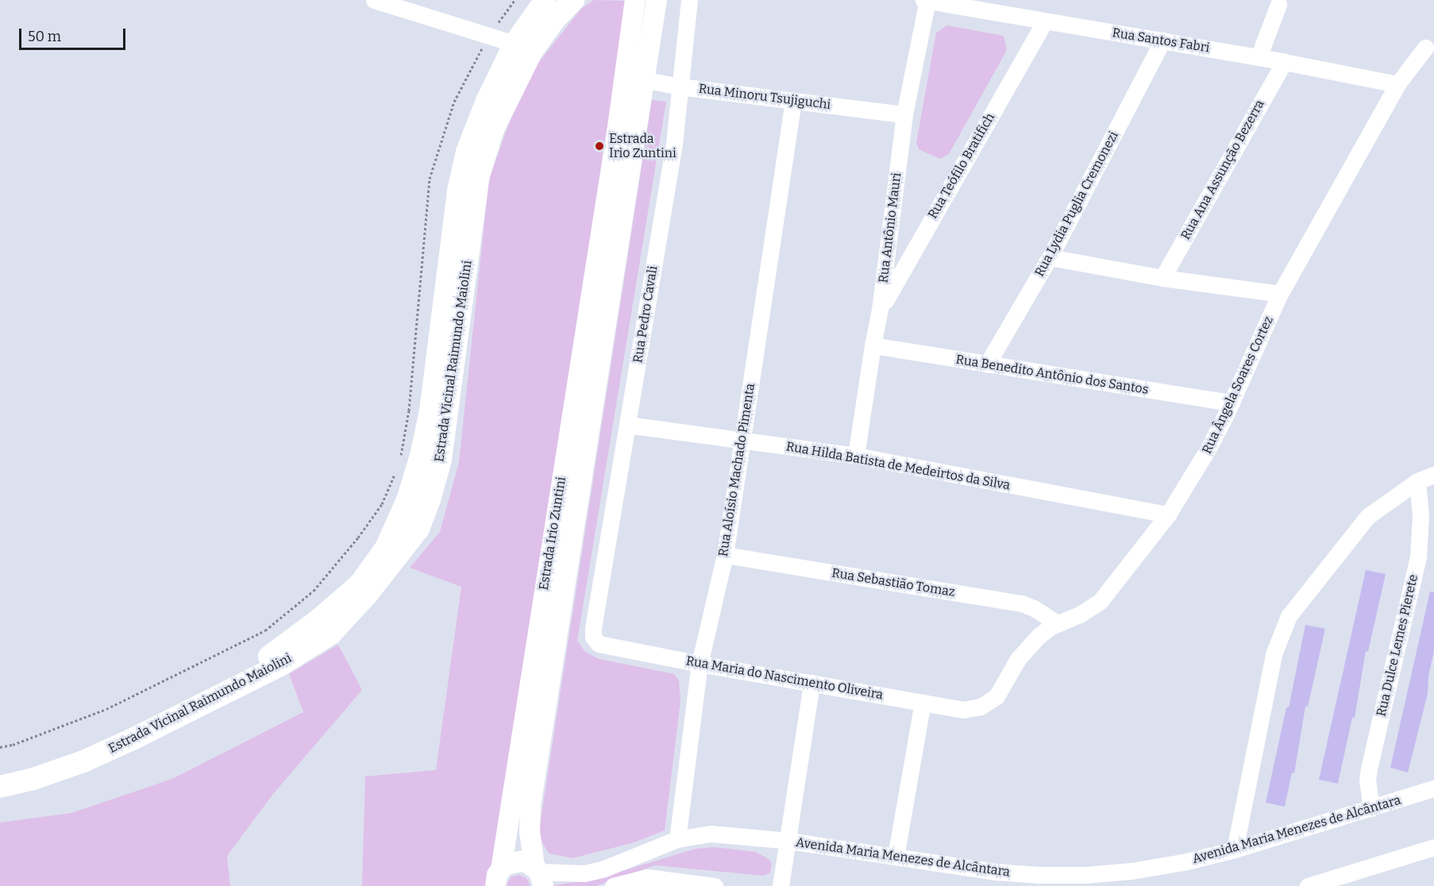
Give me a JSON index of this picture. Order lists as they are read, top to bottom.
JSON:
{
  "streets": {
    "main road": ["Estrada Vicinal Raimundo Maiolini"],
    "street": [
      "Rua Santos Fabri",
      "Rua Minoru Tsujiguchi",
      "Rua Teófilo Bratifich",
      "Rua Ana Assunção Bezerra",
      "Rua Lydia Puglia Cremonezi",
      "Rua Antônio Mauri",
      "Rua Pedro Cavali",
      "Rua Benedito Antônio dos Santos",
      "Rua Ângela Soares Cortez",
      "Rua Hilda Batista de Medeirtos da Silva",
      "Rua Aloísio Machado Pimenta",
      "Estrada Irio Zuntini",
      "Rua Sebastião Tomaz",
      "Rua Dulce Lemes Pierete",
      "Rua Maria do Nascimento Oliveira",
      "Avenida Maria Menezes de Alcântara"
    ]
  },
  "crossings": [
    ["Rua Santos Fabri", "Rua Teófilo Bratifich"],
    ["Rua Santos Fabri", "Rua Ana Assunção Bezerra"],
    ["Rua Santos Fabri", "Rua Lydia Puglia Cremonezi"],
    ["Rua Santos Fabri", "Rua Antônio Mauri"],
    ["Rua Santos Fabri", "Rua Ângela Soares Cortez"],
    ["Rua Minoru Tsujiguchi", "Rua Antônio Mauri"],
    ["Rua Minoru Tsujiguchi", "Rua Pedro Cavali"],
    ["Rua Minoru Tsujiguchi", "Rua Aloísio Machado Pimenta"],
    ["Rua Minoru Tsujiguchi", "Estrada Irio Zuntini"],
    ["Rua Teófilo Bratifich", "Rua Antônio Mauri"],
    ["Rua Lydia Puglia Cremonezi", "Rua Benedito Antônio dos Santos"],
    ["Rua Antônio Mauri", "Rua Benedito Antônio dos Santos"],
    ["Rua Antônio Mauri", "Rua Hilda Batista de Medeirtos da Silva"],
    ["Rua Pedro Cavali", "Rua Hilda Batista de Medeirtos da Silva"],
    ["Rua Pedro Cavali", "Rua Maria do Nascimento Oliveira"],
    ["Rua Benedito Antônio dos Santos", "Rua Ângela Soares Cortez"],
    ["Rua Ângela Soares Cortez", "Rua Hilda Batista de Medeirtos da Silva"],
    ["Rua Ângela Soares Cortez", "Rua Sebastião Tomaz"],
    ["Rua Ângela Soares Cortez", "Rua Maria do Nascimento Oliveira"],
    ["Rua Hilda Batista de Medeirtos da Silva", "Rua Aloísio Machado Pimenta"],
    ["Rua Aloísio Machado Pimenta", "Rua Sebastião Tomaz"],
    ["Rua Aloísio Machado Pimenta", "Rua Maria do Nascimento Oliveira"],
    ["Rua Aloísio Machado Pimenta", "Avenida Maria Menezes de Alcântara"],
    ["Estrada Irio Zuntini", "Avenida Maria Menezes de Alcântara"],
    ["Rua Dulce Lemes Pierete", "Avenida Maria Menezes de Alcântara"]
  ],
  "places": ["Estrada Irio Zuntini"],
  "scale_bar": "50 m"
}
